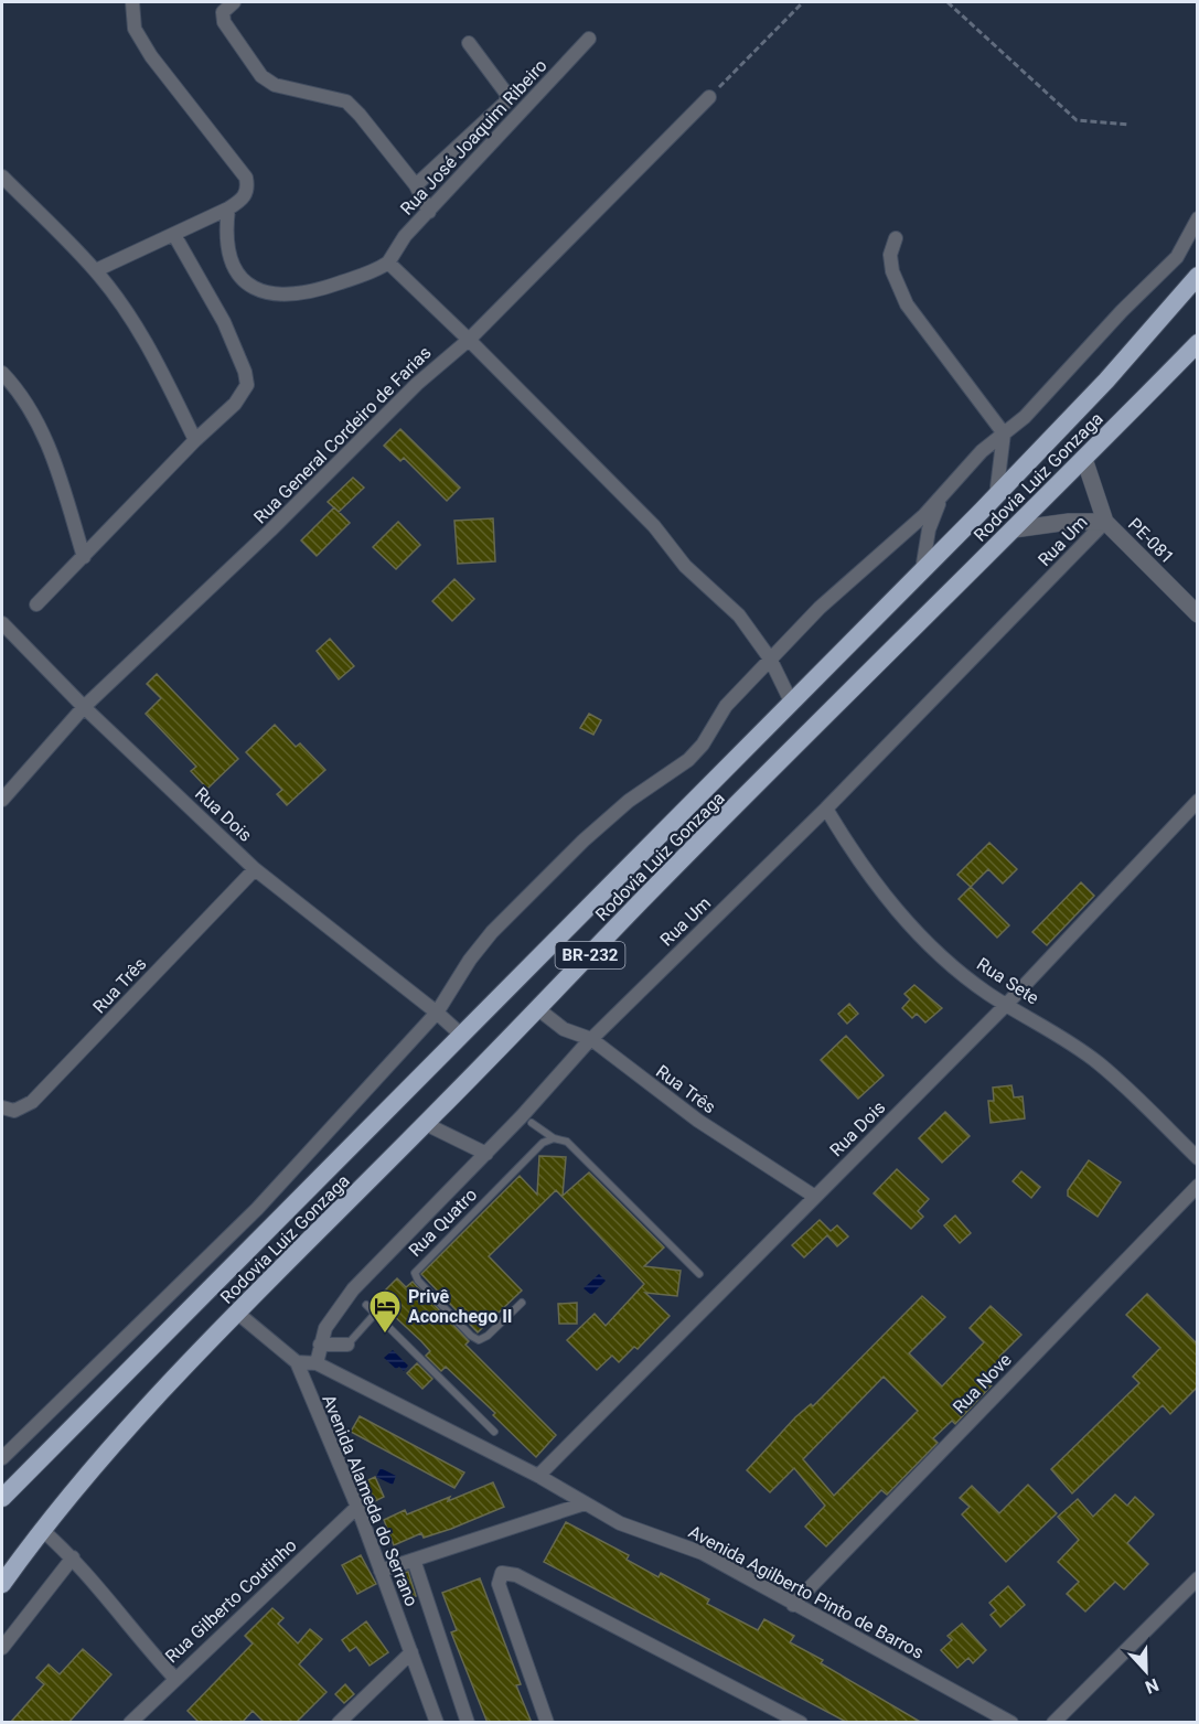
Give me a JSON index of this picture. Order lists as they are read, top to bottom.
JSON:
{
  "streets": {
    "highway": ["Rodovia Luiz Gonzaga", "BR-232"],
    "street": [
      "Rua José Joaquim Ribeiro",
      "Rua General Cordeiro de Farias",
      "Rua Um",
      "PE-081",
      "Rua Dois",
      "Rua Sete",
      "Rua Três",
      "Rua Nove",
      "Avenida Alameda do Serrano",
      "Avenida Agilberto Pinto de Barros",
      "Rua Gilberto Coutinho"
    ],
    "lane": ["Rua Quatro"]
  },
  "crossings": [
    ["Rua General Cordeiro de Farias", "Rua Dois"],
    ["Rodovia Luiz Gonzaga", "Rua Dois"],
    ["Rodovia Luiz Gonzaga", "Rua Três"],
    ["Rodovia Luiz Gonzaga", "Avenida Alameda do Serrano"],
    ["Rua Um", "PE-081"],
    ["Rua Um", "Rua Sete"],
    ["Rua Um", "Rua Três"],
    ["Rua Um", "Avenida Agilberto Pinto de Barros"],
    ["Rua Dois", "Rua Sete"],
    ["Rua Dois", "Rua Três"],
    ["Rua Dois", "Avenida Agilberto Pinto de Barros"],
    ["Rua Nove", "Avenida Agilberto Pinto de Barros"],
    ["Avenida Alameda do Serrano", "Avenida Agilberto Pinto de Barros"],
    ["Avenida Alameda do Serrano", "Rua Gilberto Coutinho"]
  ],
  "places": {
    "hotel": ["Privê Aconchego II"]
  },
  "north": "bottom"
}
